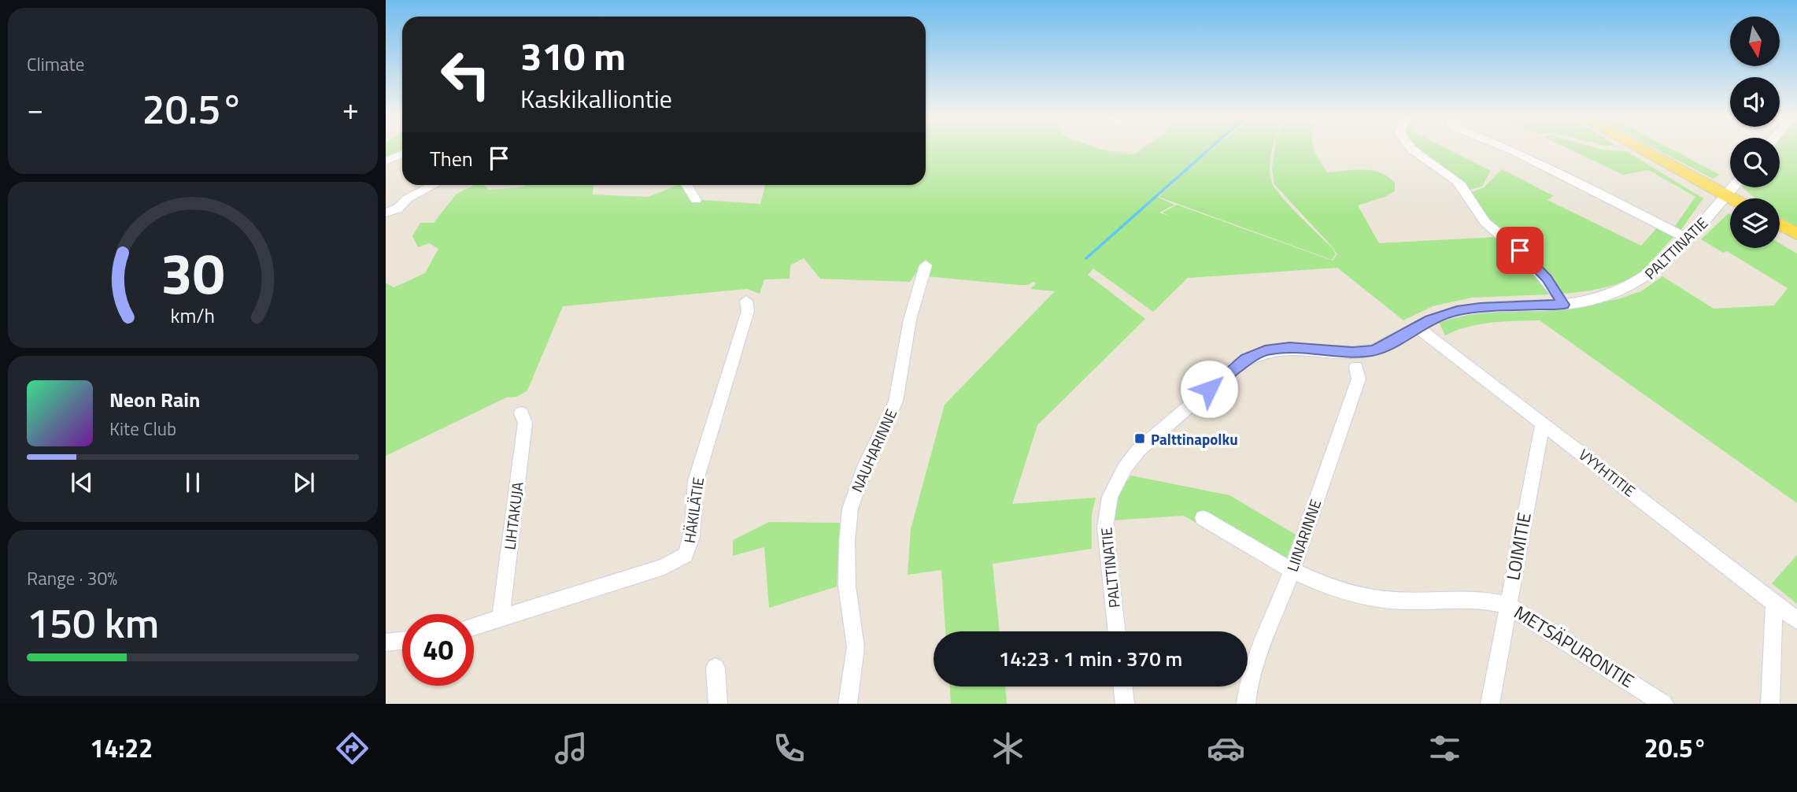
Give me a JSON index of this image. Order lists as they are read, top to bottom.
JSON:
{
  "streets": {
    "street": [
      "PALTTINATIE",
      "NAUHARINNE",
      "VYYHTITIE",
      "HÄKILÄTIE",
      "LIHTAKUJA",
      "LIINARINNE",
      "LOIMITIE",
      "METSÄPURONTIE"
    ]
  },
  "crossings": [
    ["PALTTINATIE", "VYYHTITIE"],
    ["VYYHTITIE", "LOIMITIE"],
    ["HÄKILÄTIE", "LIHTAKUJA"],
    ["LIINARINNE", "METSÄPURONTIE"],
    ["LOIMITIE", "METSÄPURONTIE"]
  ],
  "places": {
    "transit": ["Palttinapolku"]
  },
  "north": "bottom",
  "page": {
    "tile": [
      "Climate",
      ["Range · 30%", "150 km"]
    ],
    "turn": ["310 m", "Kaskikalliontie"],
    "heat": ["−", "20.5°", "+"],
    "then": "Then",
    "song": ["Neon Rain", "Kite Club"],
    "limit": "40",
    "trip": "14:23 · 1 min · 370 m",
    "tabs": ["14:22", "20.5°"],
    "gauge": ["30", "km/h"]
  }
}
